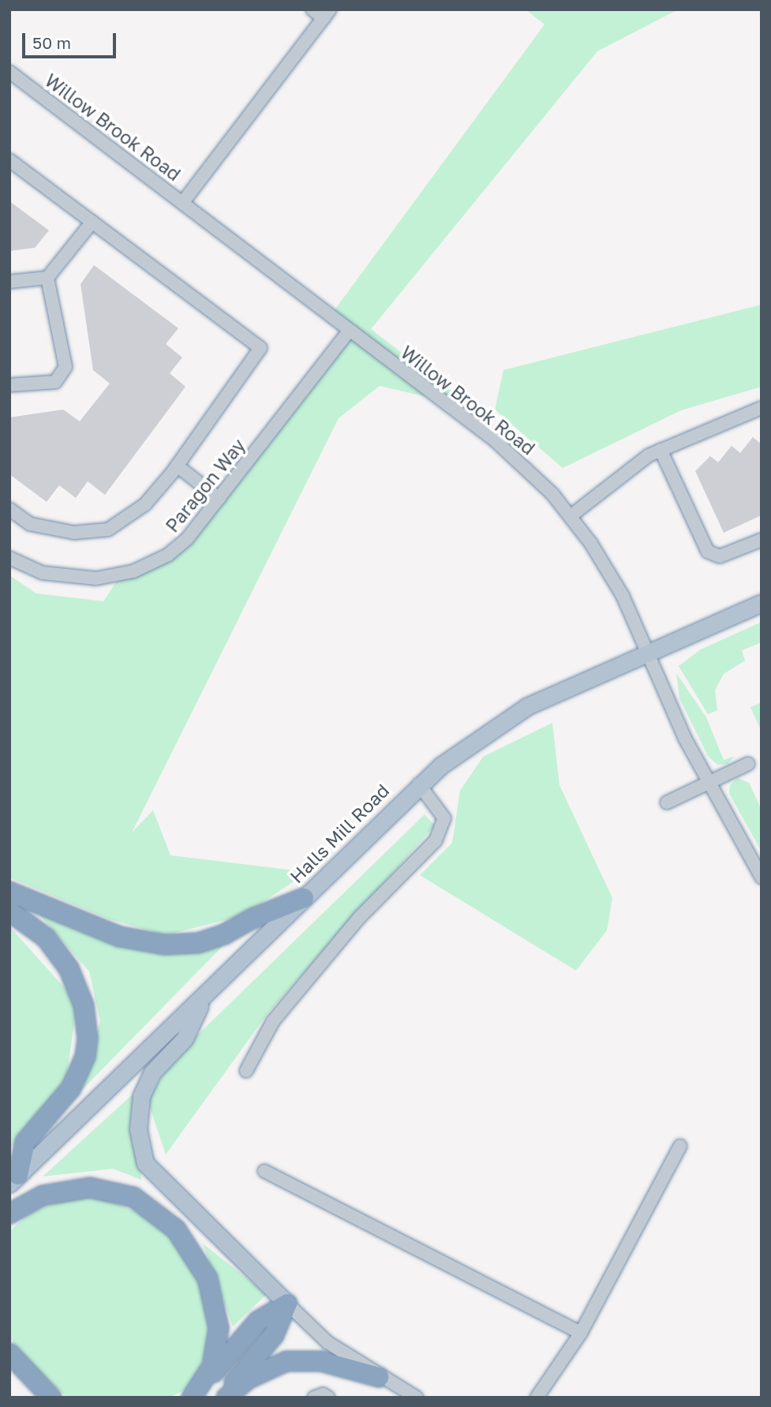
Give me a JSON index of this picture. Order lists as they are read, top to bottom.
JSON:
{
  "streets": {
    "main road": ["Halls Mill Road"],
    "street": ["Willow Brook Road", "Paragon Way"]
  },
  "crossings": [
    ["Willow Brook Road", "Paragon Way"],
    ["Willow Brook Road", "Halls Mill Road"]
  ],
  "scale_bar": "50 m"
}
